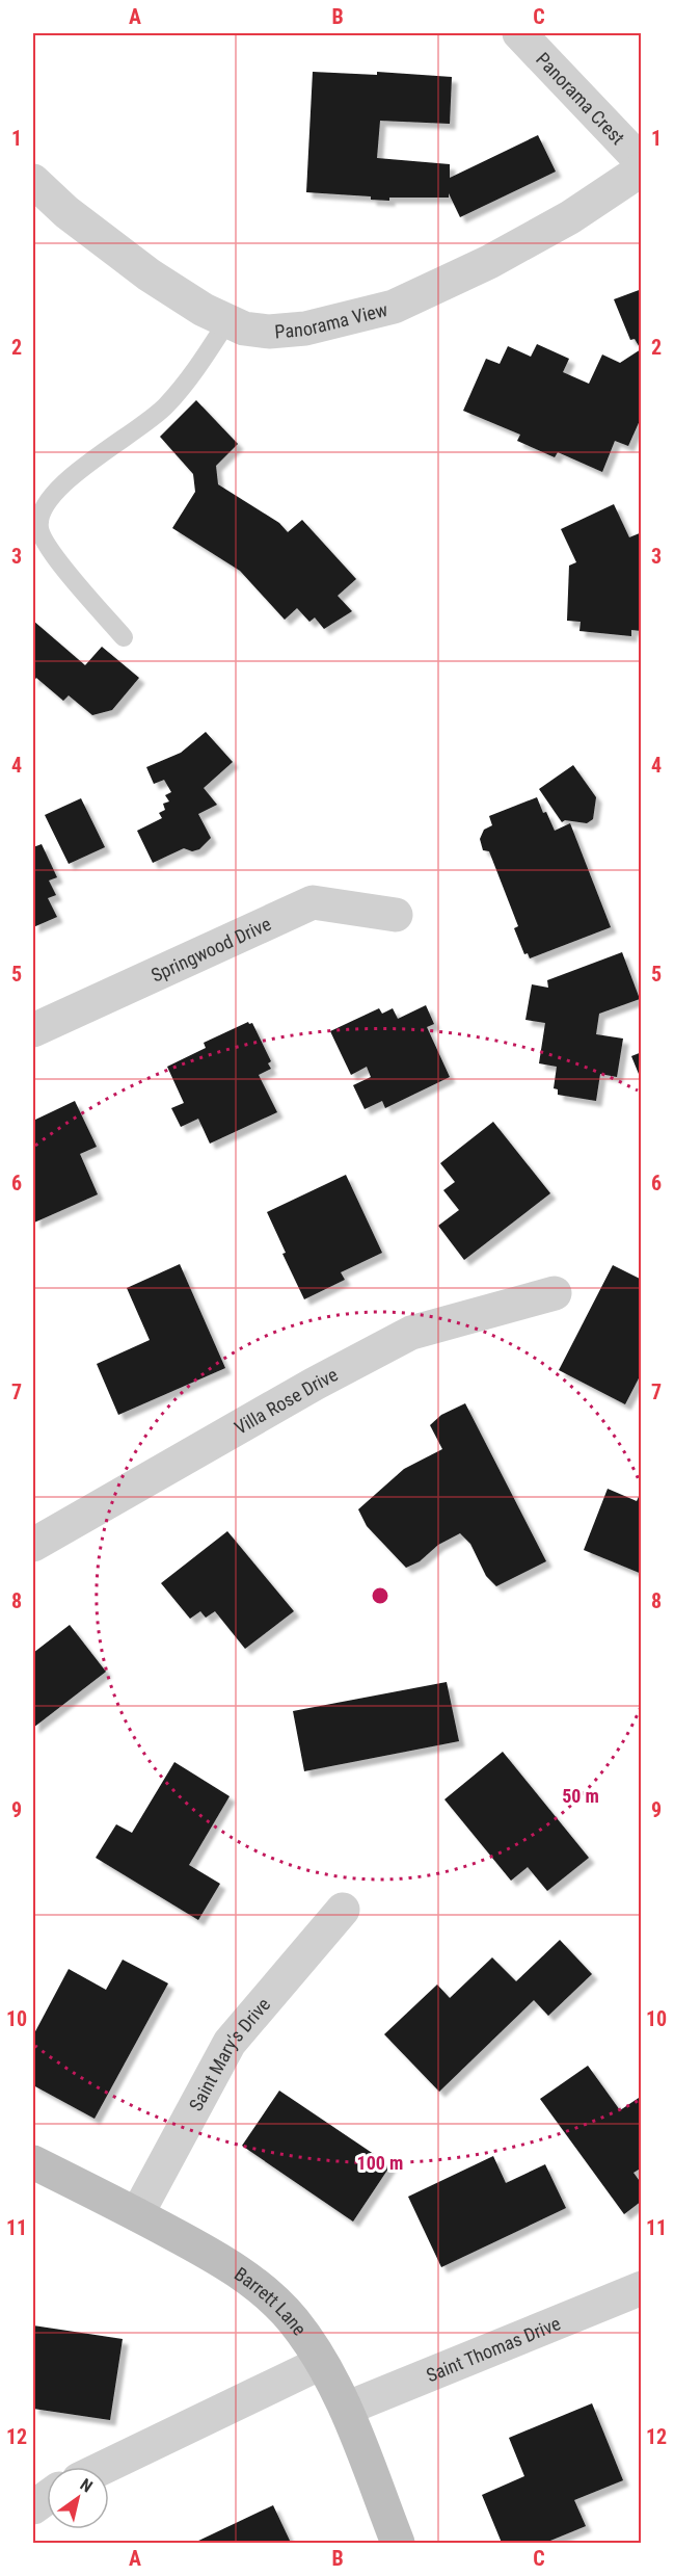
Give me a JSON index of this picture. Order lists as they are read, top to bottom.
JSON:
{
  "streets": {
    "street": [
      "Panorama Crest",
      "Panorama View",
      "Springwood Drive",
      "Villa Rose Drive",
      "Saint Mary's Drive",
      "Barrett Lane",
      "Saint Thomas Drive"
    ]
  },
  "crossings": [
    ["Saint Mary's Drive", "Barrett Lane"],
    ["Barrett Lane", "Saint Thomas Drive"]
  ],
  "north": "top right",
  "grid": {
    "columns": ["A", "B", "C"],
    "rows": [
      "1",
      "2",
      "3",
      "4",
      "5",
      "6",
      "7",
      "8",
      "9",
      "10",
      "11",
      "12"
    ]
  },
  "rings": ["50 m", "100 m"]
}
